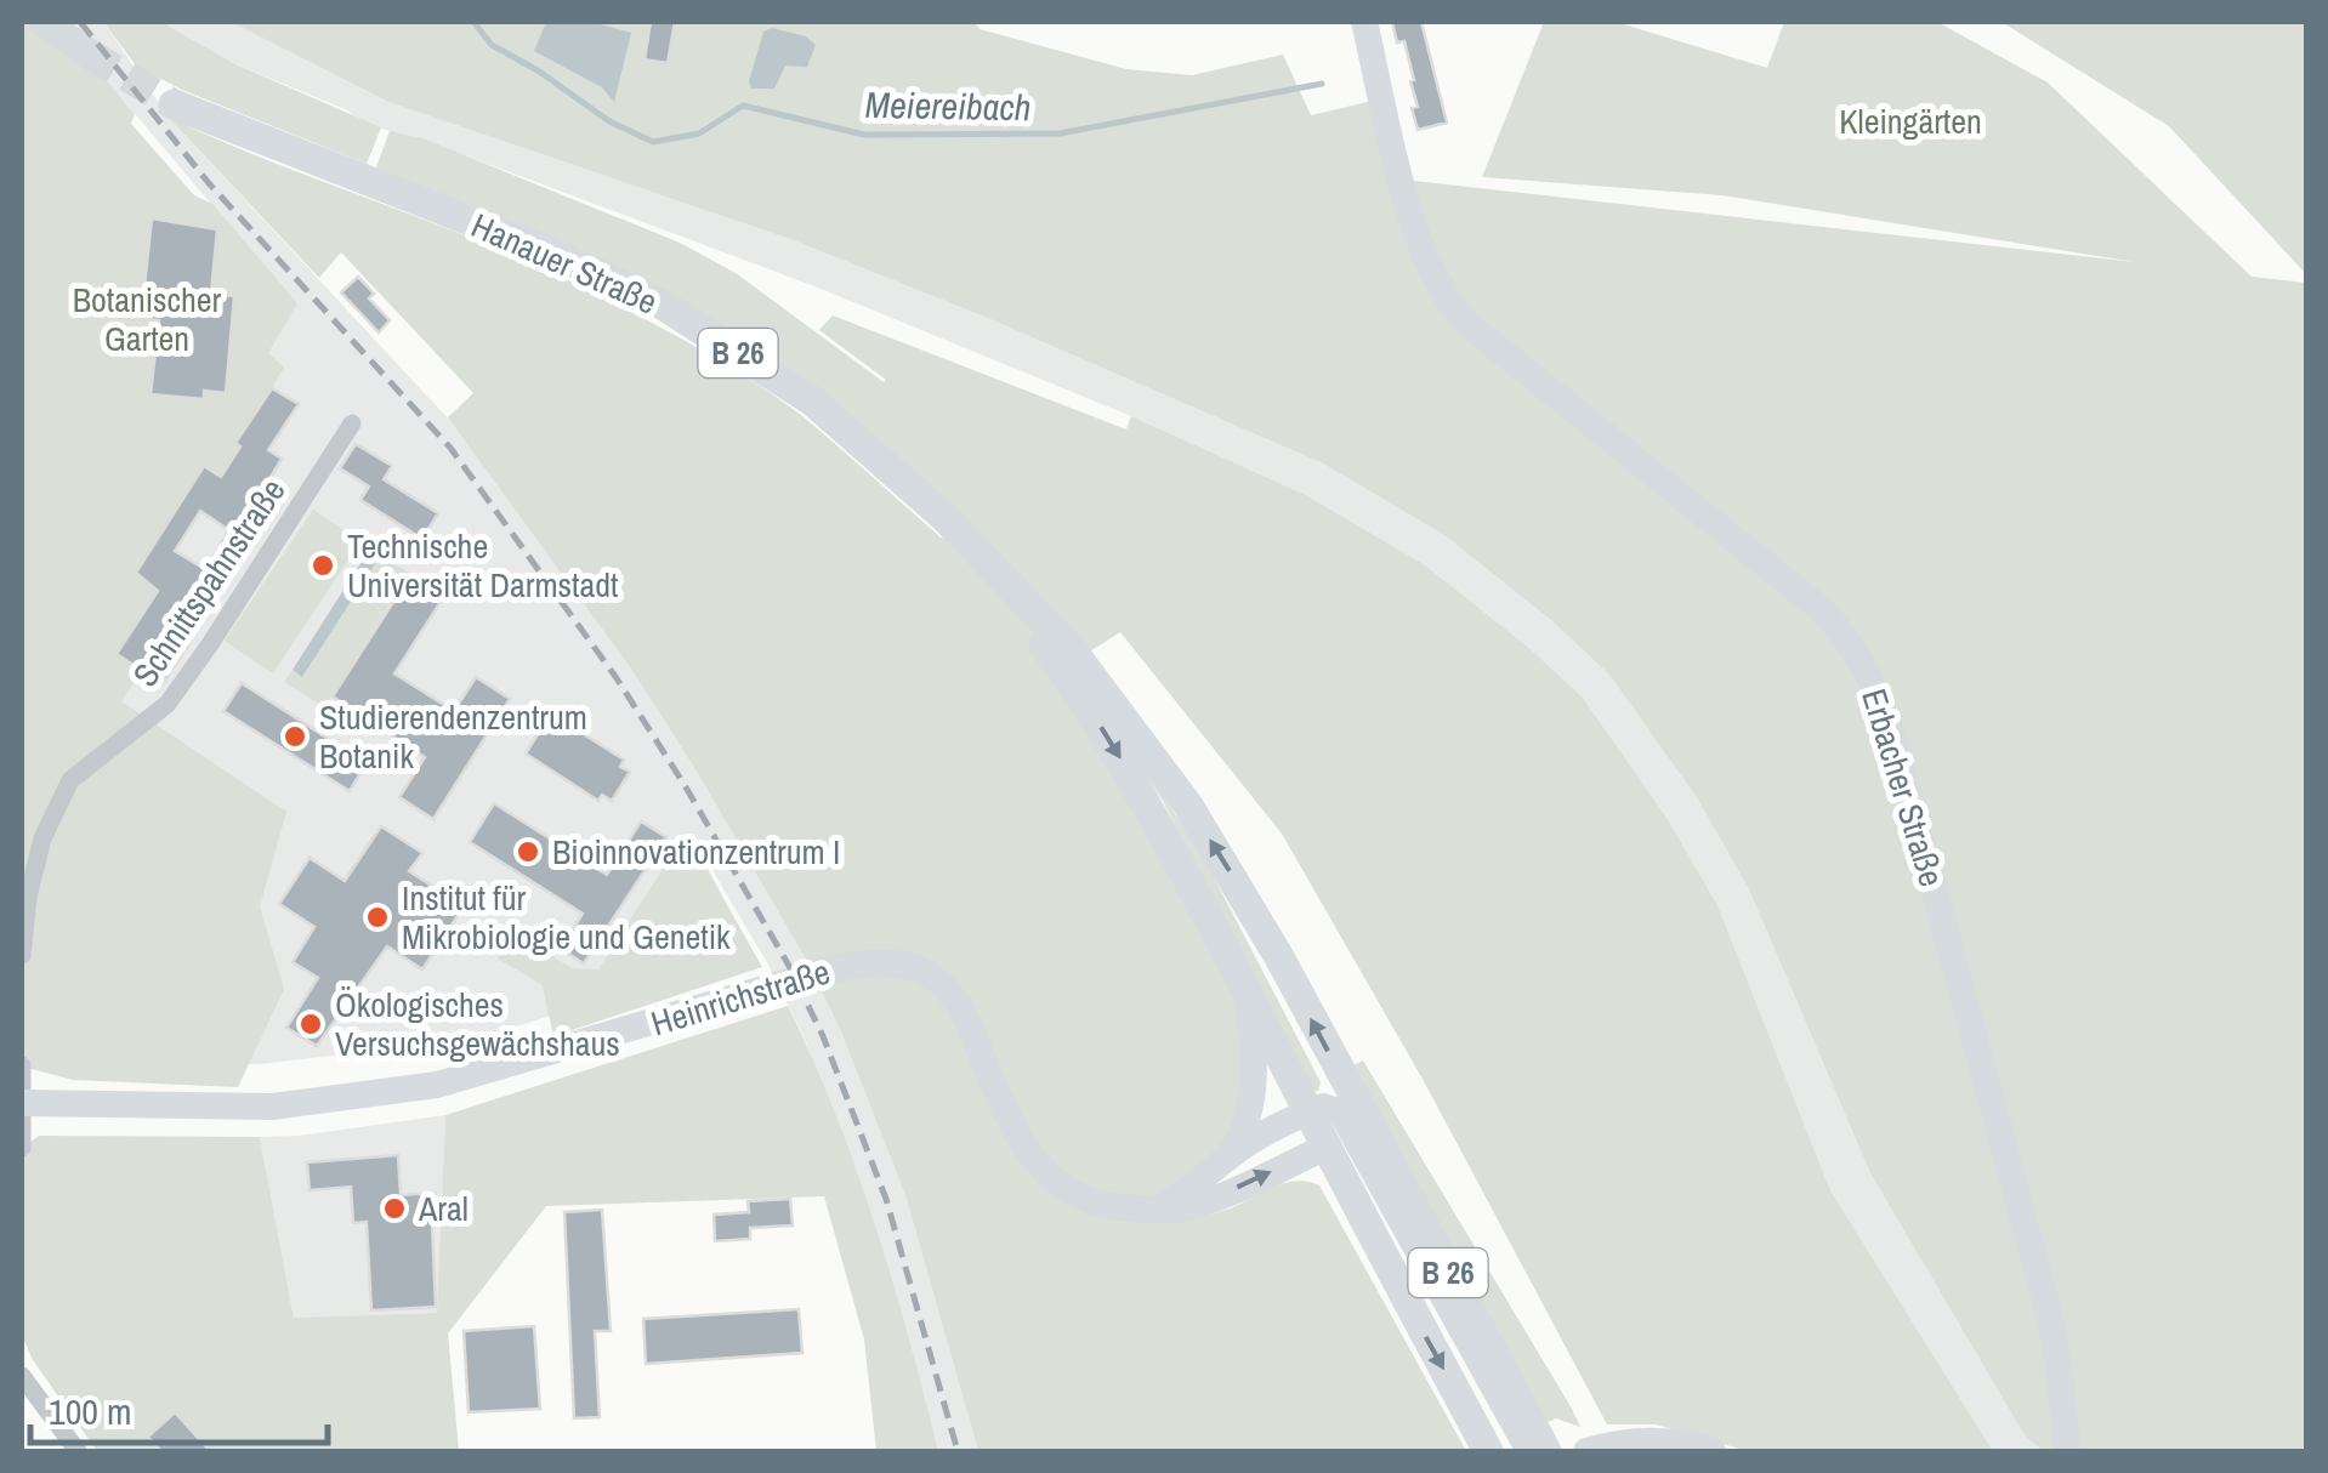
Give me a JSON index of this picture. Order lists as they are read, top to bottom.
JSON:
{
  "streets": {
    "main road": [
      "Hanauer Straße",
      "B 26",
      "Erbacher Straße",
      "Heinrichstraße"
    ],
    "street": ["Schnittspahnstraße"]
  },
  "crossings": [
    ["Hanauer Straße", "B 26"],
    ["B 26", "Heinrichstraße"]
  ],
  "water": ["Meiereibach"],
  "parks": ["Kleingärten", "Botanischer Garten"],
  "places": [
    "Technische Universität Darmstadt",
    "Studierendenzentrum Botanik",
    "Bioinnovationzentrum I",
    "Institut für Mikrobiologie und Genetik",
    "Ökologisches Versuchsgewächshaus",
    "Aral"
  ],
  "scale_bar": "100 m"
}
